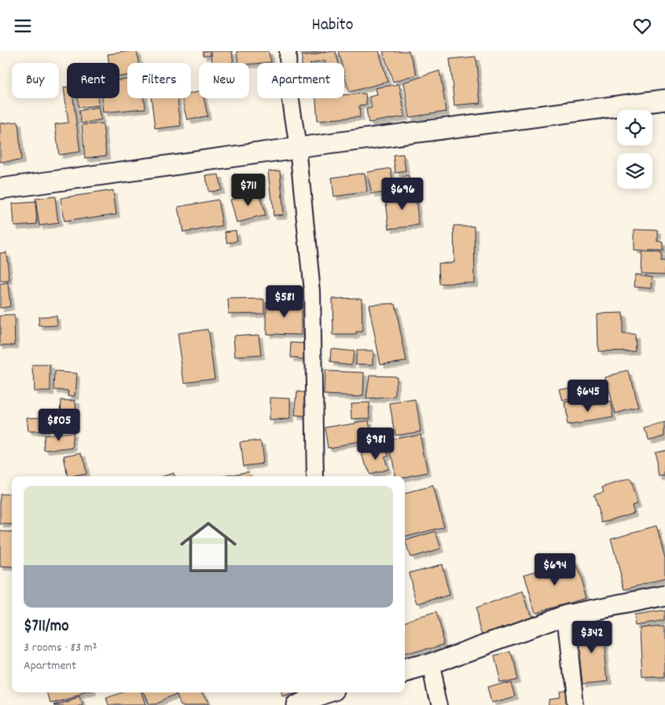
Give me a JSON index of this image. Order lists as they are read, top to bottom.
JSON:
{
  "page": {
    "header": "Habito",
    "chip": [
      "Buy",
      "Rent",
      "Filters",
      "New",
      "Apartment"
    ],
    "price": [
      "$711",
      "$696",
      "$581",
      "$645",
      "$805",
      "$981",
      "$694",
      "$342"
    ],
    "list": [
      {
        "name": "$711/mo",
        "note": "3 rooms · 83 m² · Apartment"
      }
    ]
  }
}
